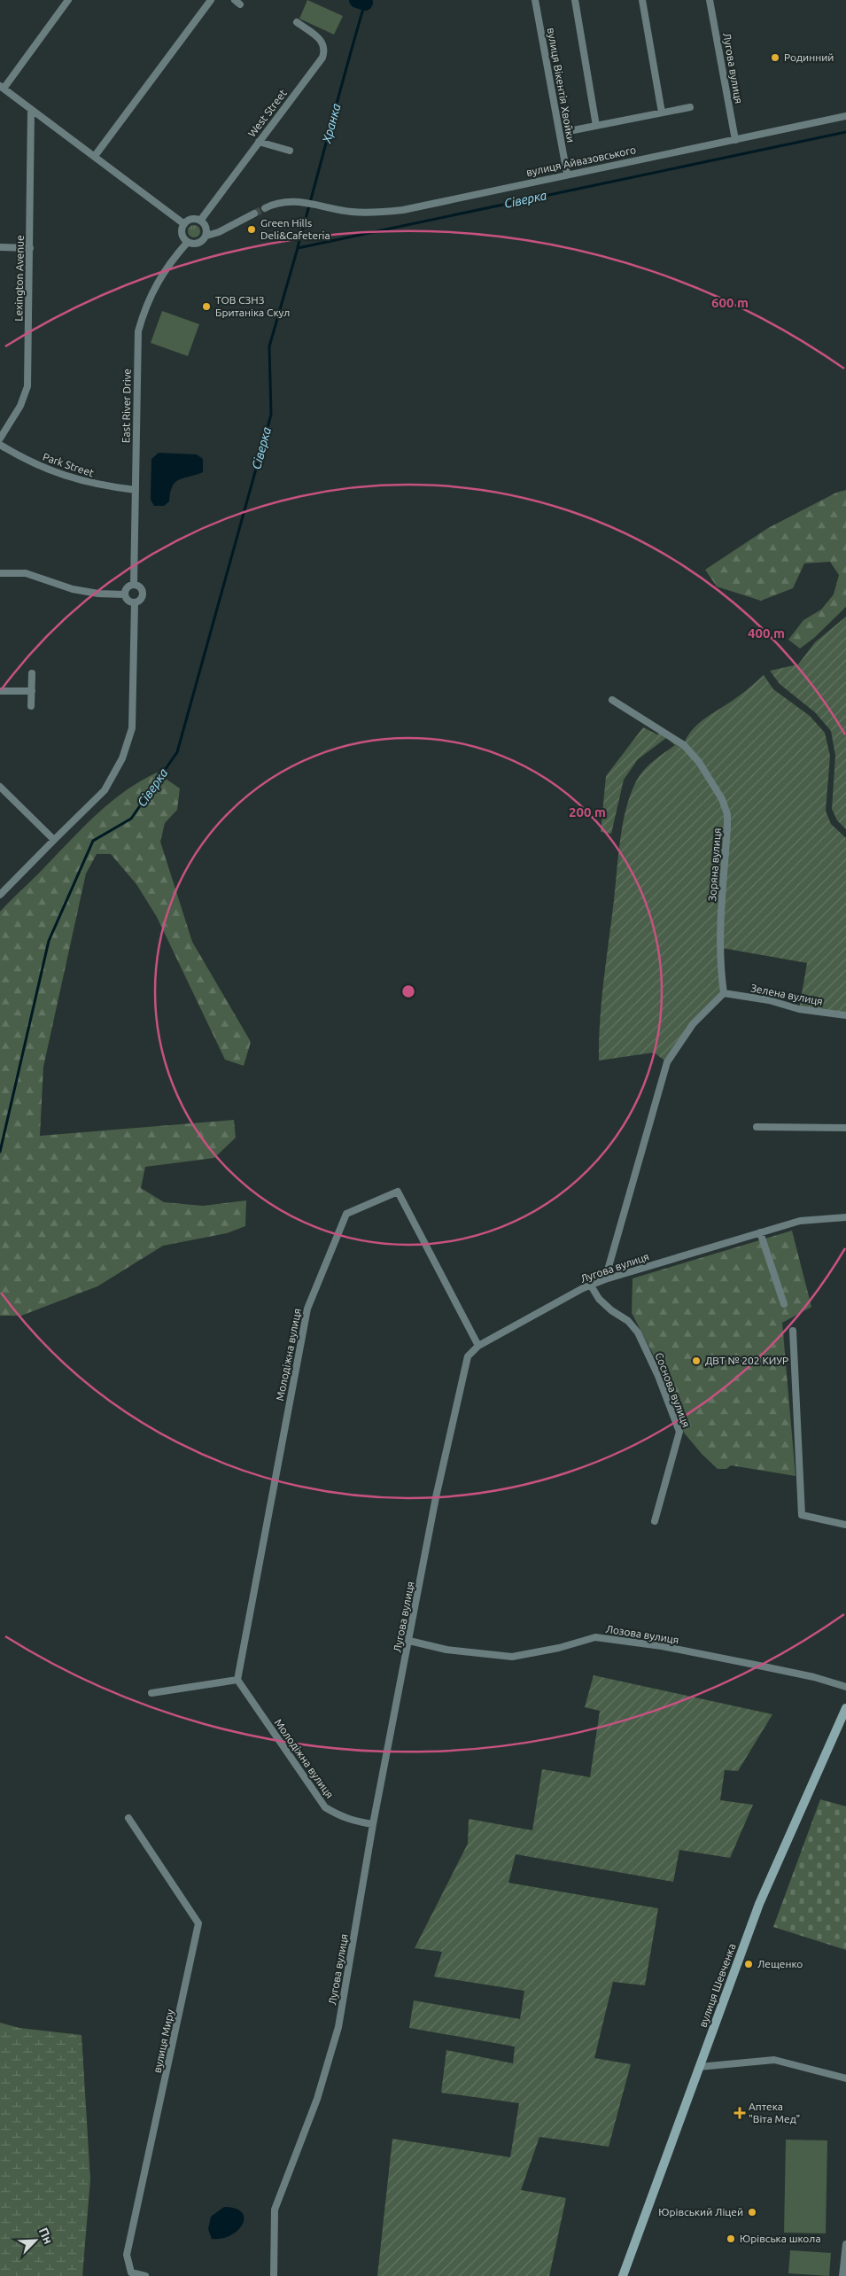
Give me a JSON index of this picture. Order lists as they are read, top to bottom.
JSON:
{
  "streets": {
    "street": [
      "Лугова вулиця",
      "вулиця Вікентія Хвойки",
      "West Street",
      "вулиця Айвазовського",
      "Lexington Avenue",
      "Еаst Rіvеr Drive",
      "Park Street",
      "Зоряна вулиця",
      "Зелена вулиця",
      "Молодіжна вулиця",
      "Соснова вулиця",
      "Лозова вулиця",
      "вулиця Шевченка",
      "вулиця Миру"
    ]
  },
  "crossings": [
    ["Лугова вулиця", "вулиця Айвазовського"],
    ["Лугова вулиця", "Молодіжна вулиця"],
    ["Лугова вулиця", "Соснова вулиця"],
    ["Лугова вулиця", "Лозова вулиця"],
    ["вулиця Вікентія Хвойки", "вулиця Айвазовського"],
    ["West Street", "Еаst Rіvеr Drive"],
    ["Еаst Rіvеr Drive", "Park Street"],
    ["Зоряна вулиця", "Зелена вулиця"]
  ],
  "water": ["Хранка", "Сіверка"],
  "places": {
    "other": [
      "Родинний",
      "Green Hills Deli&Cafeteria",
      "ТОВ СЗНЗ Британіка Скул",
      "ДВТ № 202 КИУР",
      "Лещенко",
      "Юрівський Ліцей",
      "Юрівська школа"
    ],
    "health": ["Аптека \"Віта Мед\""]
  },
  "north": "top right",
  "rings": ["600 m", "400 m", "200 m"]
}
